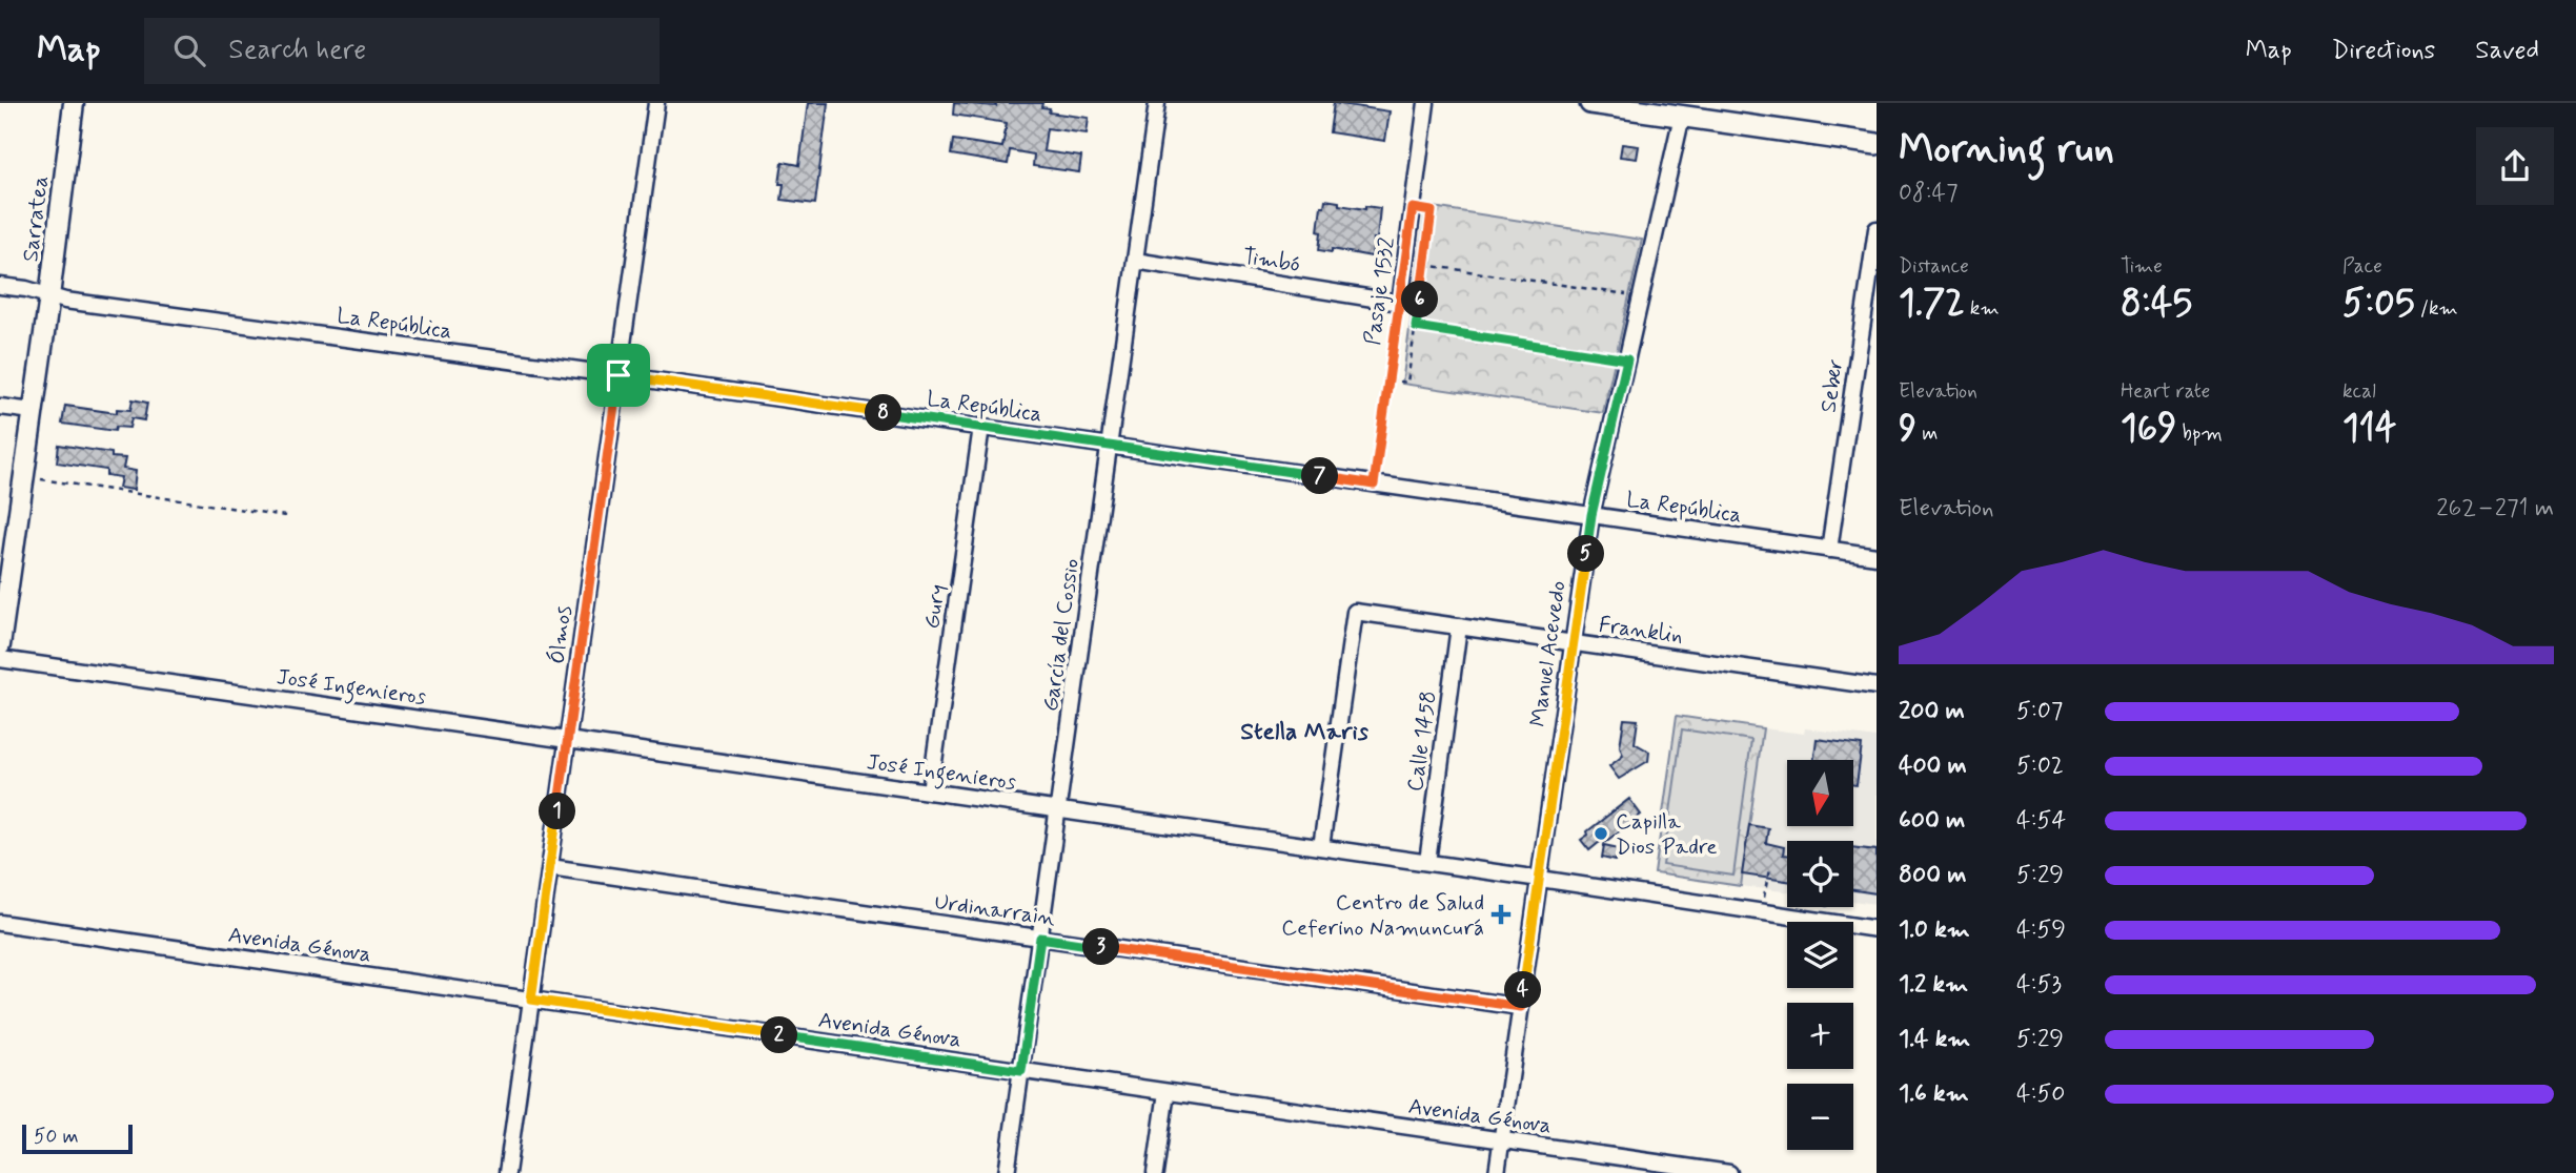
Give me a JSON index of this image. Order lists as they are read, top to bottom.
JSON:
{
  "streets": {
    "street": [
      "Sarratea",
      "Timbó",
      "Pasaje 1532",
      "La República",
      "Seber",
      "Gury",
      "Franklin",
      "Ólmos",
      "García del Cossio",
      "Manuel Acevedo",
      "José Ingenieros",
      "Calle 1458",
      "Urdinarrain",
      "Avenida Génova"
    ]
  },
  "crossings": [
    ["Sarratea", "La República"],
    ["Timbó", "Pasaje 1532"],
    ["Timbó", "García del Cossio"],
    ["Pasaje 1532", "La República"],
    ["La República", "Seber"],
    ["La República", "Gury"],
    ["La República", "Ólmos"],
    ["La República", "García del Cossio"],
    ["La República", "Manuel Acevedo"],
    ["Gury", "José Ingenieros"],
    ["Franklin", "Manuel Acevedo"],
    ["Franklin", "José Ingenieros"],
    ["Franklin", "Calle 1458"],
    ["Ólmos", "José Ingenieros"],
    ["Ólmos", "Urdinarrain"],
    ["Ólmos", "Avenida Génova"],
    ["García del Cossio", "José Ingenieros"],
    ["García del Cossio", "Urdinarrain"],
    ["García del Cossio", "Avenida Génova"],
    ["Manuel Acevedo", "José Ingenieros"],
    ["Manuel Acevedo", "Urdinarrain"],
    ["Manuel Acevedo", "Avenida Génova"],
    ["José Ingenieros", "Calle 1458"]
  ],
  "districts": ["Stella Maris"],
  "places": {
    "other": ["Capilla Dios Padre"],
    "health": ["Centro de Salud Ceferino Namuncurá"]
  },
  "scale_bar": "50 m",
  "north": "bottom",
  "page": {
    "header": "Map",
    "search": "Search here",
    "nav": ["Map", "Directions", "Saved"],
    "heading": ["Morning run", "08:47"],
    "stats": [
      ["Distance", "1.72 km"],
      ["Time", "8:45"],
      ["Pace", "5:05 /km"],
      ["Elevation", "9 m"],
      ["Heart rate", "169 bpm"],
      ["kcal", "114"]
    ],
    "pins": [
      "6",
      "8",
      "7",
      "5",
      "1",
      "3",
      "4",
      "2"
    ],
    "chart": ["Elevation", "262–271 m"],
    "list": [
      {
        "name": "200 m",
        "note": "5:07"
      },
      {
        "name": "400 m",
        "note": "5:02"
      },
      {
        "name": "600 m",
        "note": "4:54"
      },
      {
        "name": "800 m",
        "note": "5:29"
      },
      {
        "name": "1.0 km",
        "note": "4:59"
      },
      {
        "name": "1.2 km",
        "note": "4:53"
      },
      {
        "name": "1.4 km",
        "note": "5:29"
      },
      {
        "name": "1.6 km",
        "note": "4:50"
      }
    ],
    "map_buttons": ["+", "−"],
    "scale": "50 m"
  }
}
